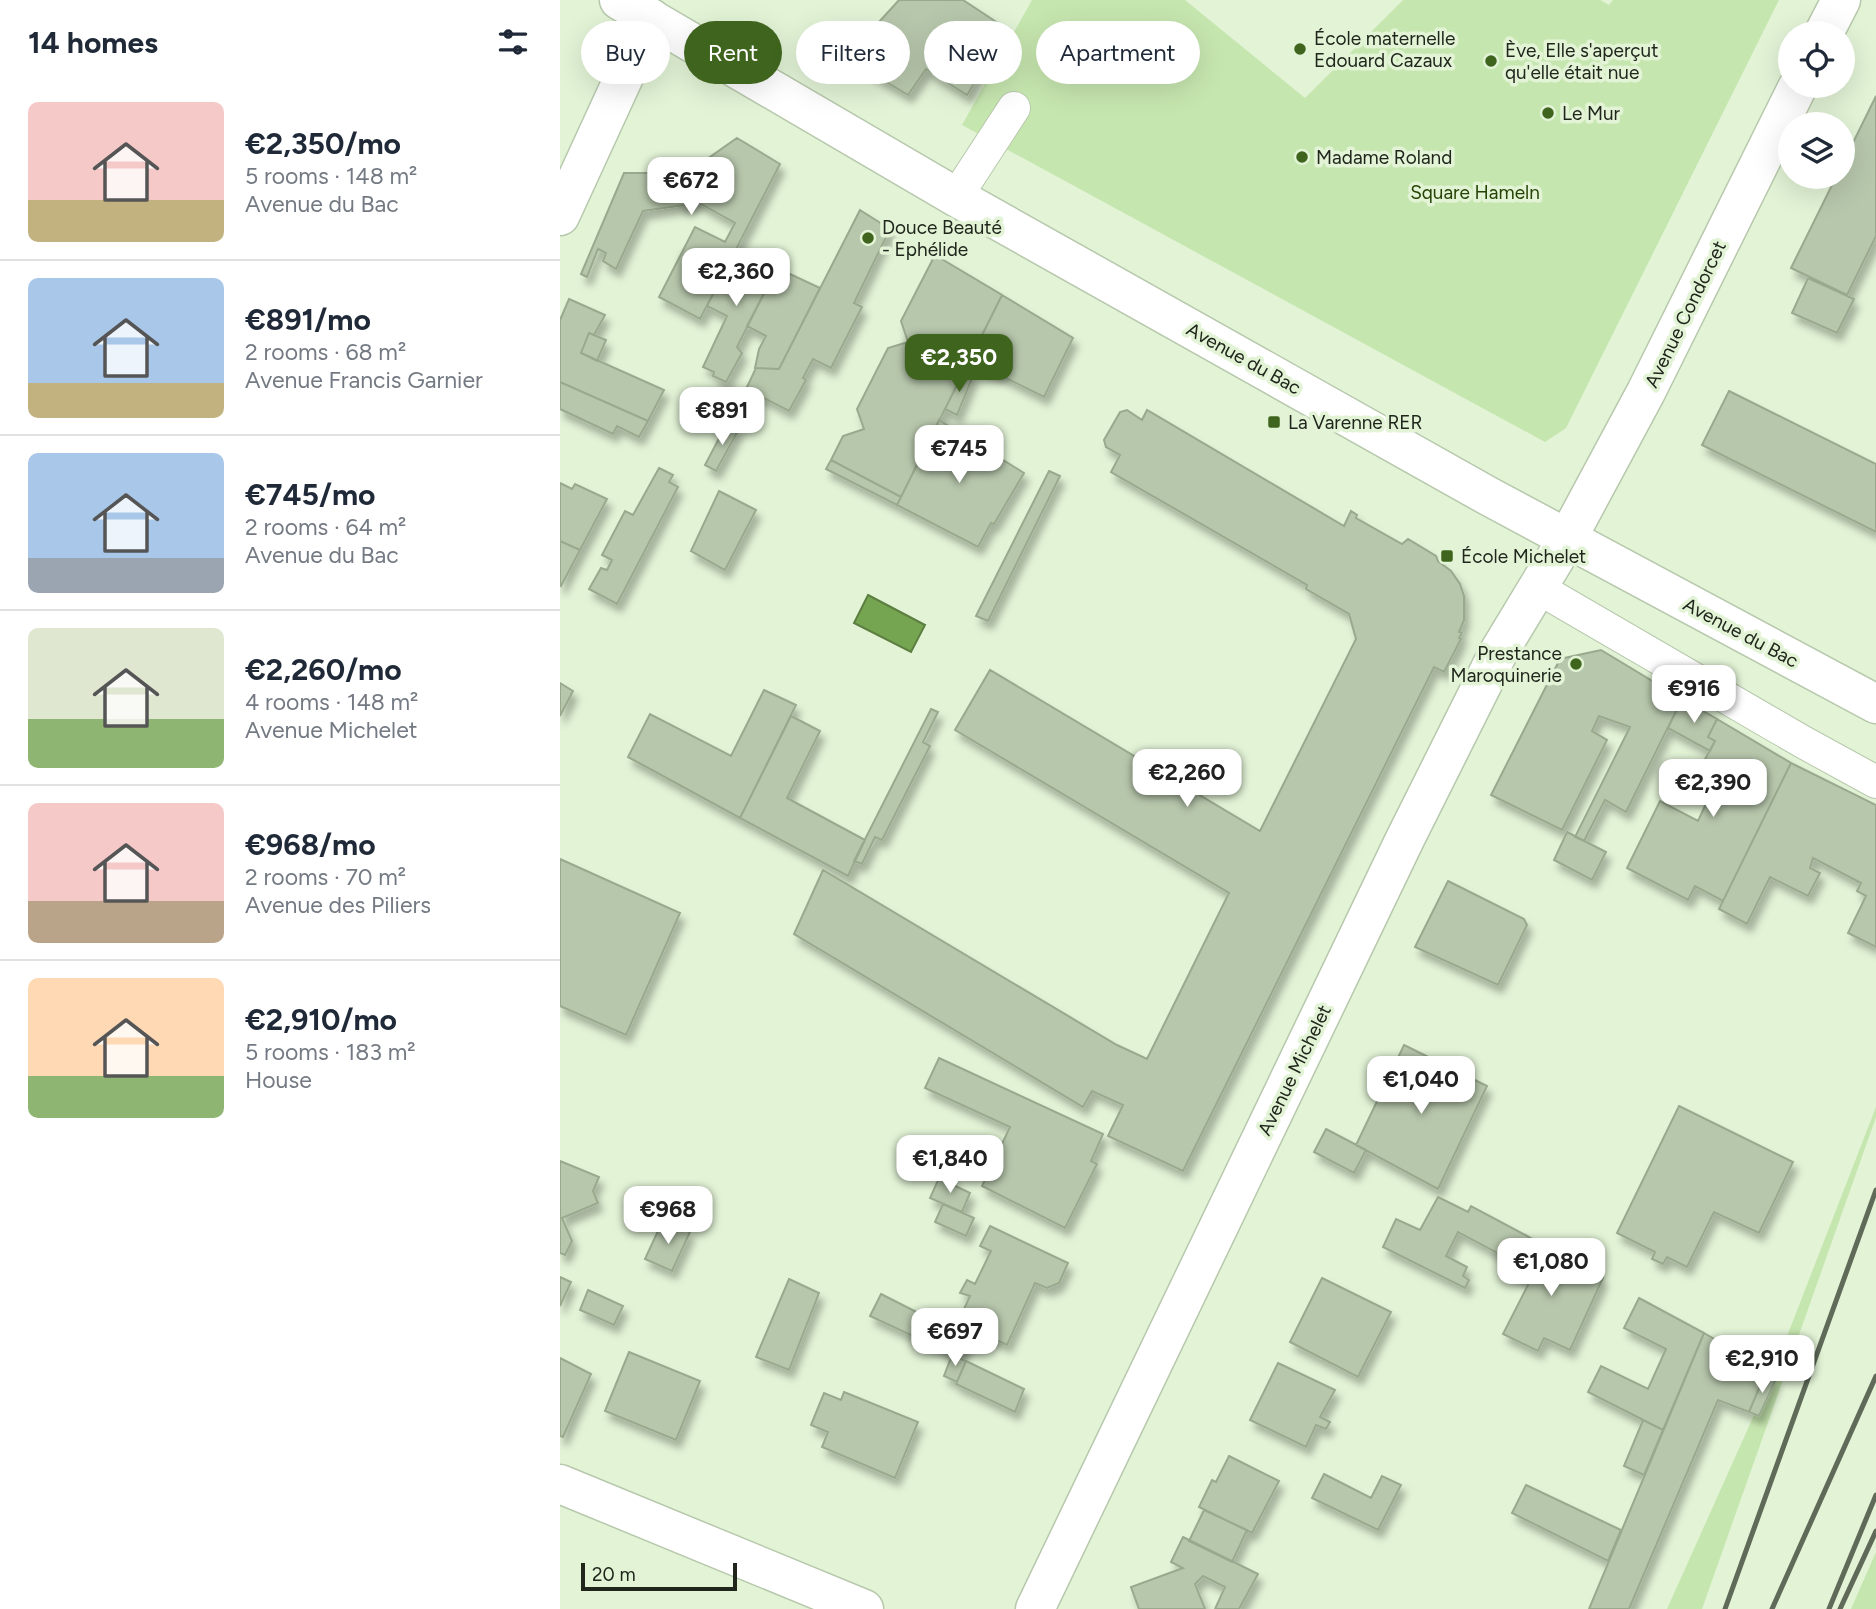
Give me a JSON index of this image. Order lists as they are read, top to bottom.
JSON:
{
  "streets": {
    "street": ["Avenue Condorcet", "Avenue du Bac", "Avenue Michelet"]
  },
  "crossings": [
    ["Avenue Condorcet", "Avenue du Bac"],
    ["Avenue Condorcet", "Avenue Michelet"],
    ["Avenue du Bac", "Avenue Michelet"]
  ],
  "parks": ["Square Hameln"],
  "places": {
    "other": [
      "École maternelle Edouard Cazaux",
      "Ève, Elle s'aperçut qu'elle était nue",
      "Le Mur",
      "Madame Roland",
      "Douce Beauté - Ephélide",
      "Prestance Maroquinerie"
    ],
    "transit": ["La Varenne RER", "École Michelet"]
  },
  "scale_bar": "20 m",
  "page": {
    "heading": "14 homes",
    "chip": [
      "Buy",
      "Rent",
      "Filters",
      "New",
      "Apartment"
    ],
    "list": [
      {
        "name": "€2,350/mo",
        "note": "5 rooms · 148 m² · Avenue du Bac"
      },
      {
        "name": "€891/mo",
        "note": "2 rooms · 68 m² · Avenue Francis Garnier"
      },
      {
        "name": "€745/mo",
        "note": "2 rooms · 64 m² · Avenue du Bac"
      },
      {
        "name": "€2,260/mo",
        "note": "4 rooms · 148 m² · Avenue Michelet"
      },
      {
        "name": "€968/mo",
        "note": "2 rooms · 70 m² · Avenue des Piliers"
      },
      {
        "name": "€2,910/mo",
        "note": "5 rooms · 183 m² · House"
      }
    ],
    "price": [
      "€672",
      "€2,360",
      "€2,350",
      "€891",
      "€745",
      "€916",
      "€2,260",
      "€2,390",
      "€1,040",
      "€1,840",
      "€968",
      "€1,080",
      "€697",
      "€2,910"
    ],
    "scale": "20 m"
  }
}
